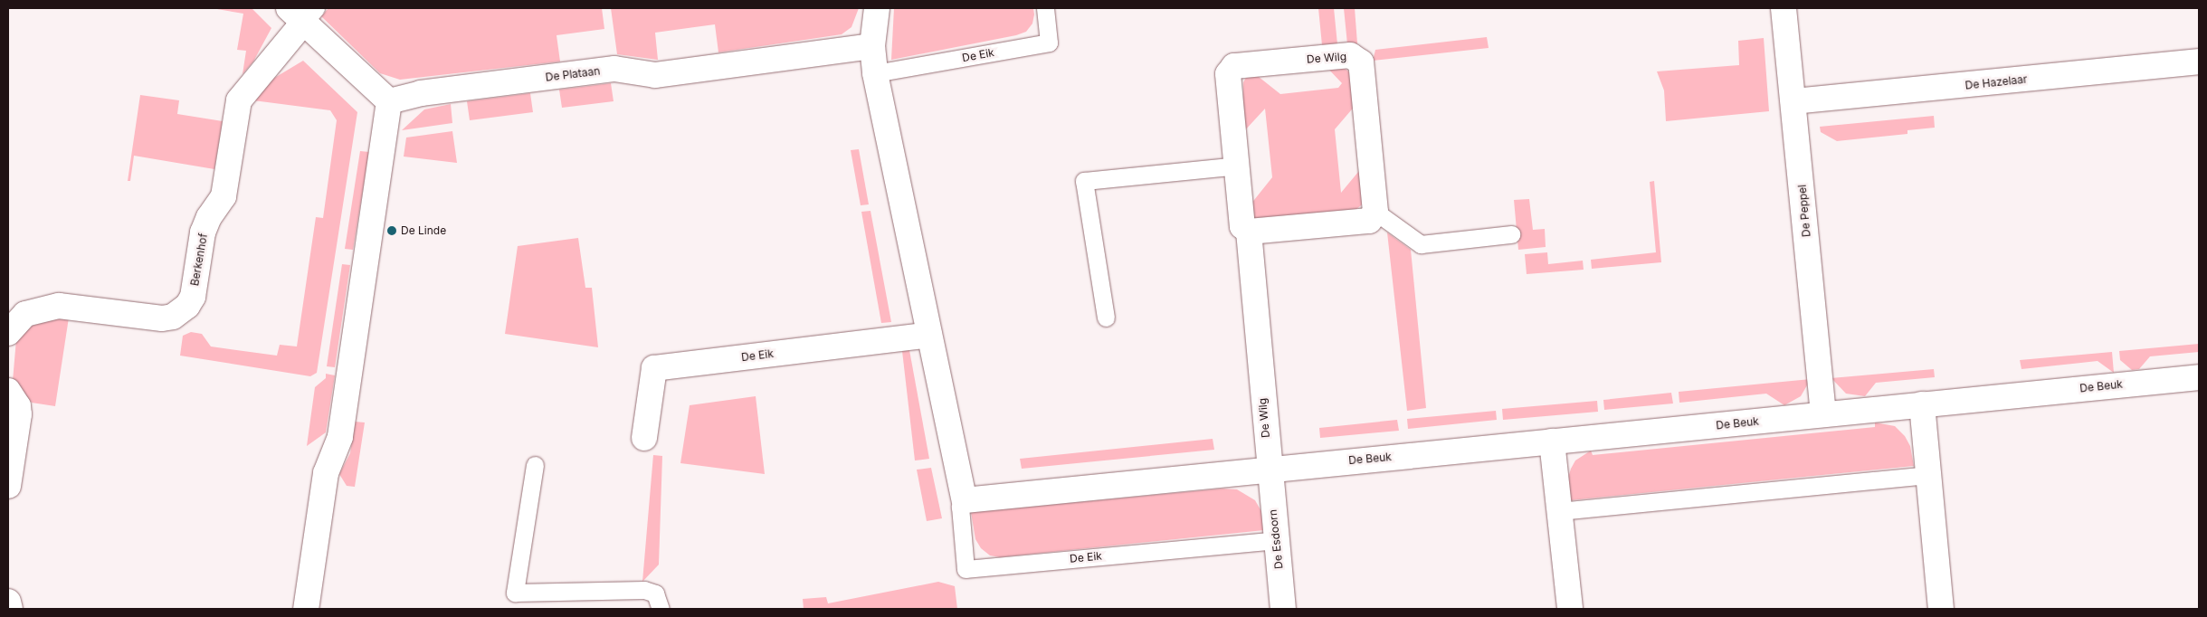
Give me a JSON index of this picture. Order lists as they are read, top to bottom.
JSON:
{
  "streets": {
    "street": [
      "De Eik",
      "De Wilg",
      "De Plataan",
      "De Hazelaar",
      "De Peppel",
      "Berkenhof",
      "De Beuk",
      "De Esdoorn"
    ]
  },
  "crossings": [
    ["De Eik", "De Plataan"],
    ["De Eik", "De Esdoorn"],
    ["De Wilg", "De Beuk"],
    ["De Wilg", "De Esdoorn"],
    ["De Hazelaar", "De Peppel"],
    ["De Peppel", "De Beuk"],
    ["De Beuk", "De Esdoorn"]
  ],
  "places": ["De Linde"]
}
